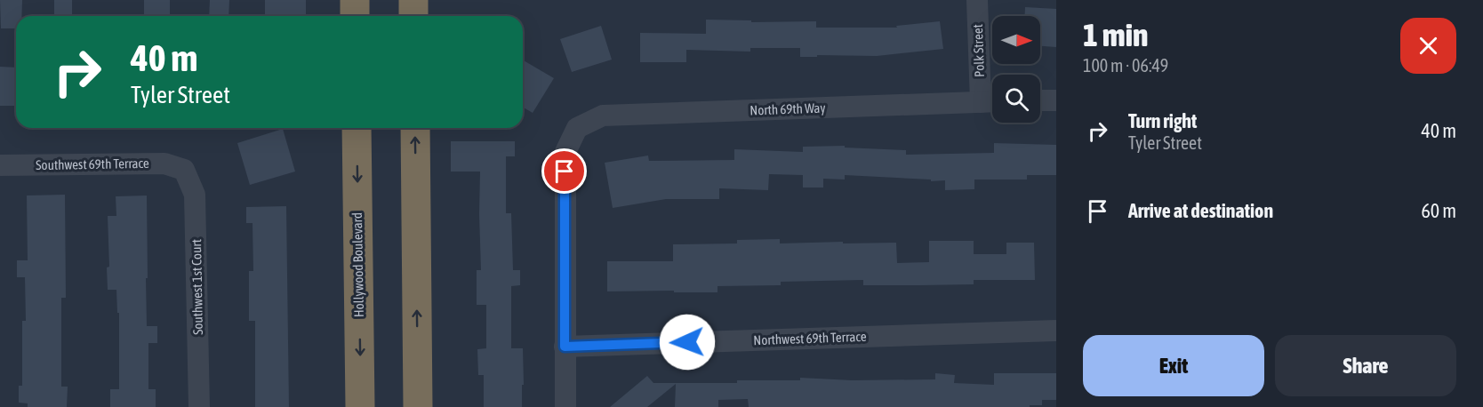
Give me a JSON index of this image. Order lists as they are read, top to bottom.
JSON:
{
  "streets": {
    "highway": ["Hollywood Boulevard"],
    "street": [
      "Polk Street",
      "North 69th Way",
      "Southwest 69th Terrace",
      "Southwest 1st Court",
      "Northwest 69th Terrace"
    ]
  },
  "crossings": [
    ["Polk Street", "North 69th Way"],
    ["North 69th Way", "Northwest 69th Terrace"],
    ["Southwest 69th Terrace", "Southwest 1st Court"]
  ],
  "north": "right",
  "page": {
    "heading": ["1 min", "100 m · 06:49"],
    "turn": ["40 m", "Tyler Street"],
    "list": [
      {
        "name": "Turn right",
        "note": "Tyler Street",
        "value": "40 m"
      },
      {
        "name": "Arrive at destination",
        "value": "60 m"
      }
    ],
    "buttons": ["Exit", "Share"]
  }
}
